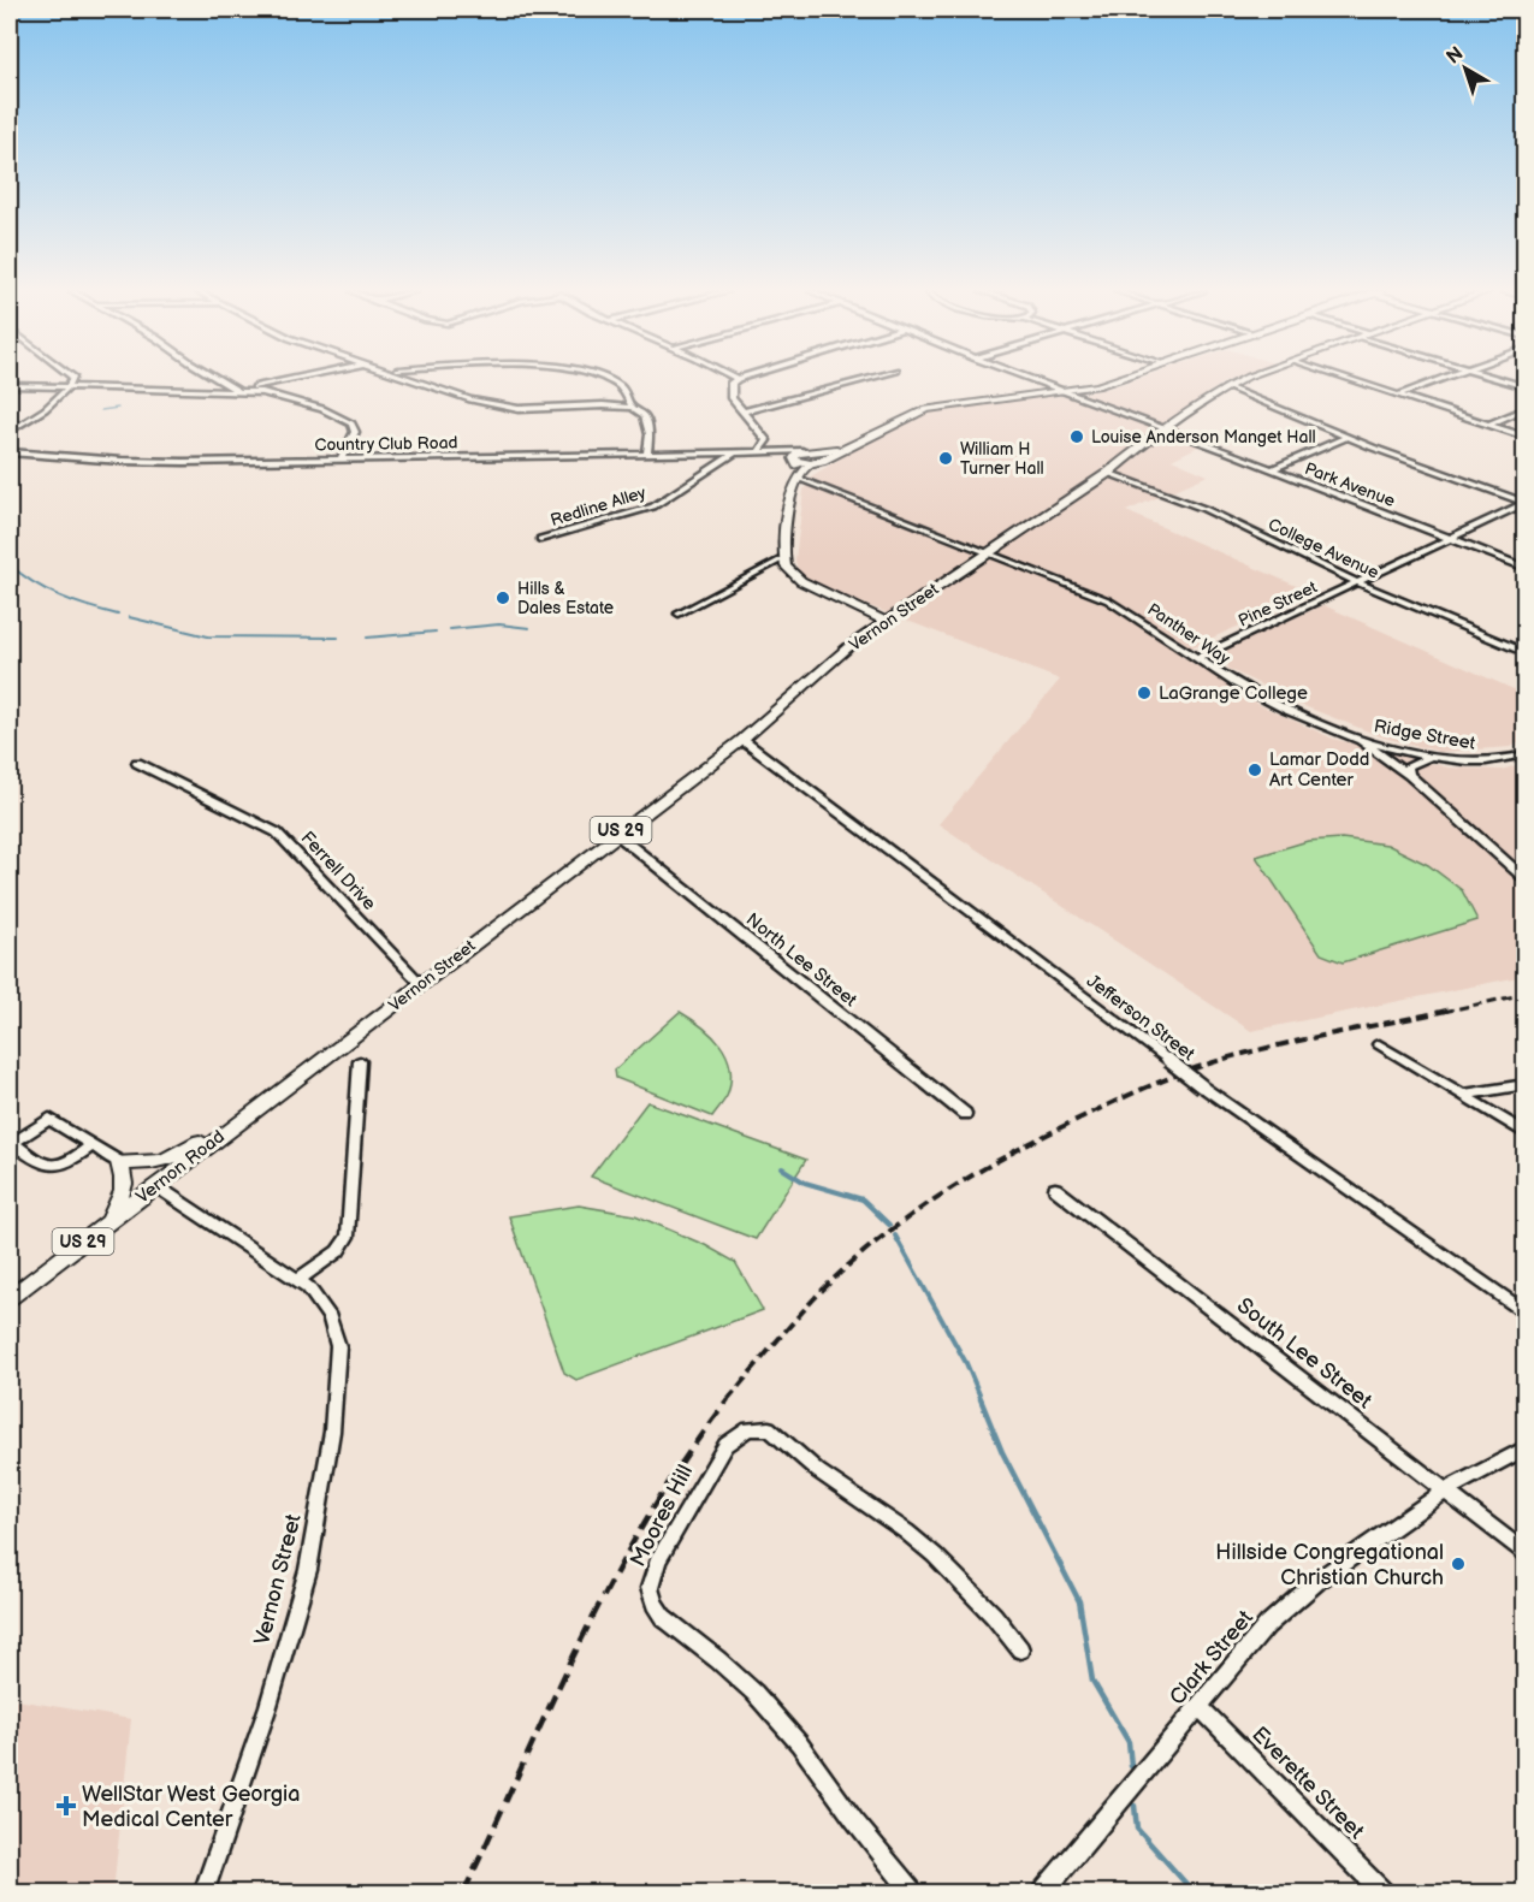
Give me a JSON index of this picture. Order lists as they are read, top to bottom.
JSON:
{
  "streets": {
    "main road": ["Vernon Street", "US 29", "Vernon Road"],
    "street": [
      "Country Club Road",
      "Park Avenue",
      "Redline Alley",
      "College Avenue",
      "Pine Street",
      "Panther Way",
      "Ridge Street",
      "Ferrell Drive",
      "North Lee Street",
      "Jefferson Street",
      "South Lee Street",
      "Moores Hill",
      "Clark Street",
      "Everette Street"
    ]
  },
  "crossings": [
    ["Country Club Road", "Redline Alley"],
    ["Park Avenue", "Pine Street"],
    ["Park Avenue", "Vernon Street"],
    ["College Avenue", "Pine Street"],
    ["College Avenue", "Vernon Street"],
    ["Pine Street", "Panther Way"],
    ["Vernon Street", "Panther Way"],
    ["Vernon Street", "Ferrell Drive"],
    ["Vernon Street", "North Lee Street"],
    ["Vernon Street", "Jefferson Street"],
    ["Vernon Street", "Vernon Road"],
    ["Panther Way", "Ridge Street"],
    ["South Lee Street", "Clark Street"],
    ["Clark Street", "Everette Street"]
  ],
  "places": {
    "other": [
      "Louise Anderson Manget Hall",
      "William H Turner Hall",
      "Hills & Dales Estate",
      "LaGrange College",
      "Lamar Dodd Art Center",
      "Hillside Congregational Christian Church"
    ],
    "health": ["WellStar West Georgia Medical Center"]
  },
  "north": "top left"
}
